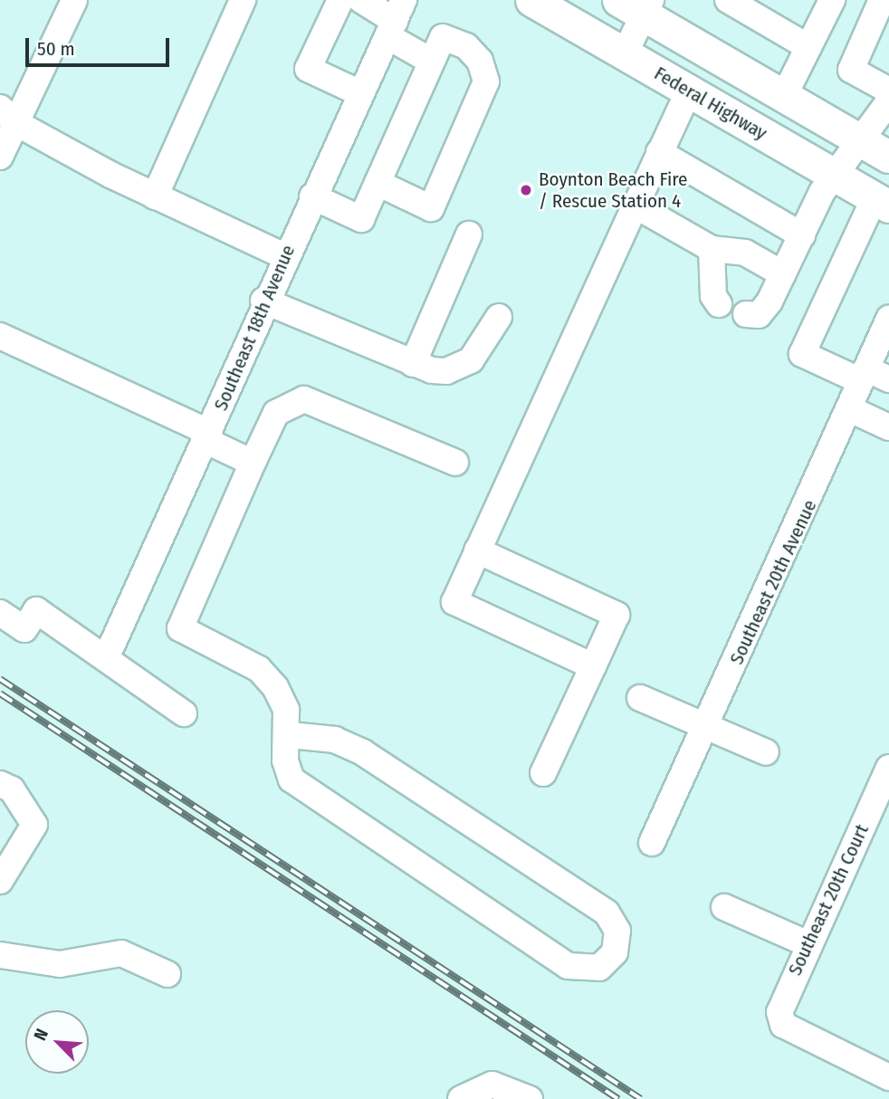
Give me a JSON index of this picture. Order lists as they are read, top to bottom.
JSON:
{
  "streets": {
    "main road": ["Federal Highway"],
    "street": ["Southeast 18th Avenue", "Southeast 20th Avenue", "Southeast 20th Court"]
  },
  "places": ["Boynton Beach Fire / Rescue Station 4"],
  "scale_bar": "50 m",
  "north": "top left"
}
